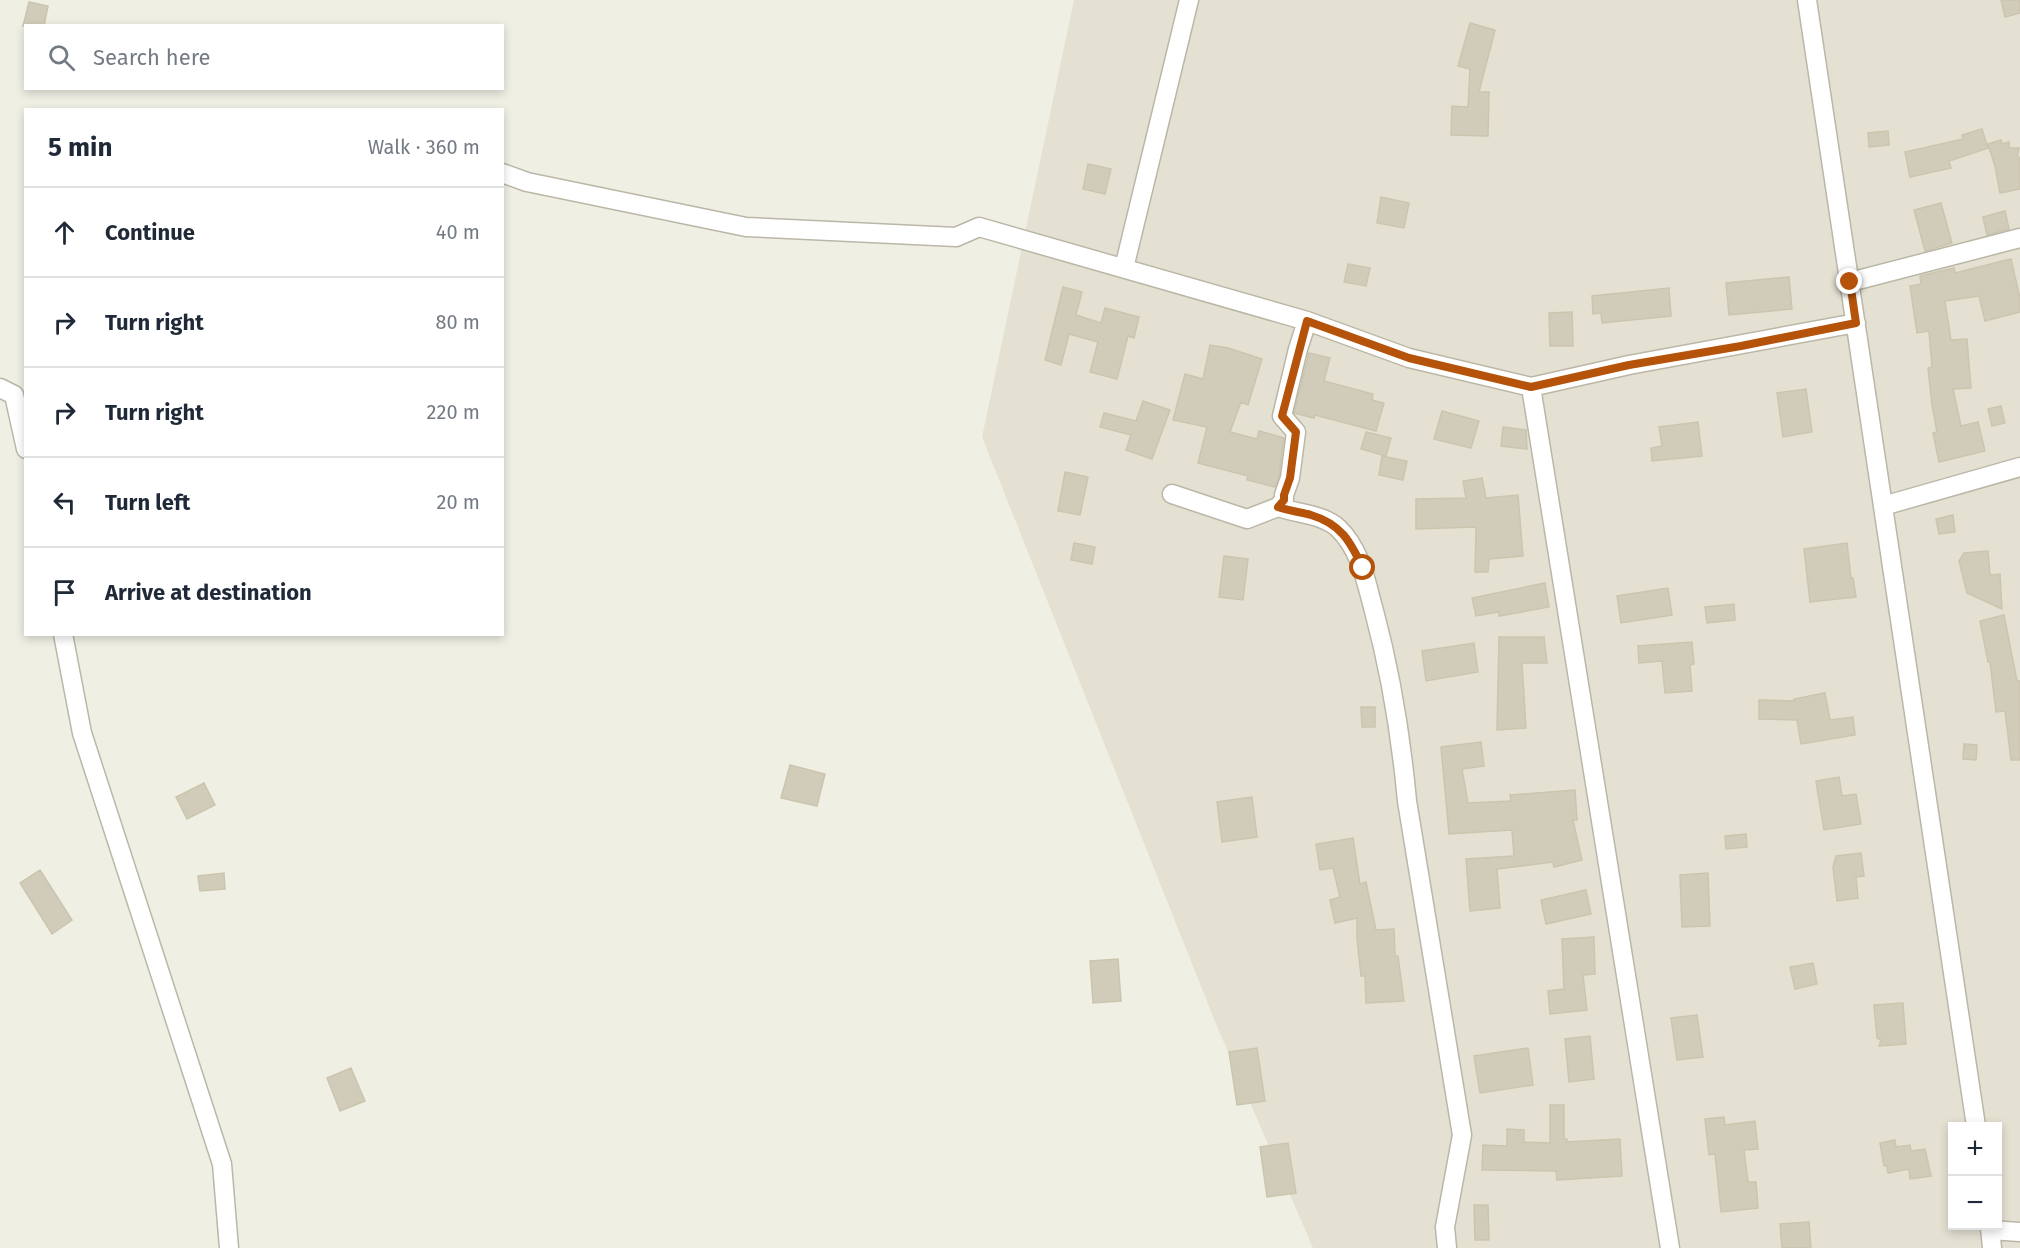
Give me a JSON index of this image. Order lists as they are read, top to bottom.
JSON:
{
  "page": {
    "search": "Search here",
    "heading": ["5 min", "Walk · 360 m"],
    "list": [
      ["Continue", "40 m"],
      ["Turn right", "80 m"],
      ["Turn right", "220 m"],
      ["Turn left", "20 m"],
      "Arrive at destination"
    ],
    "map_buttons": ["+", "−"]
  }
}
